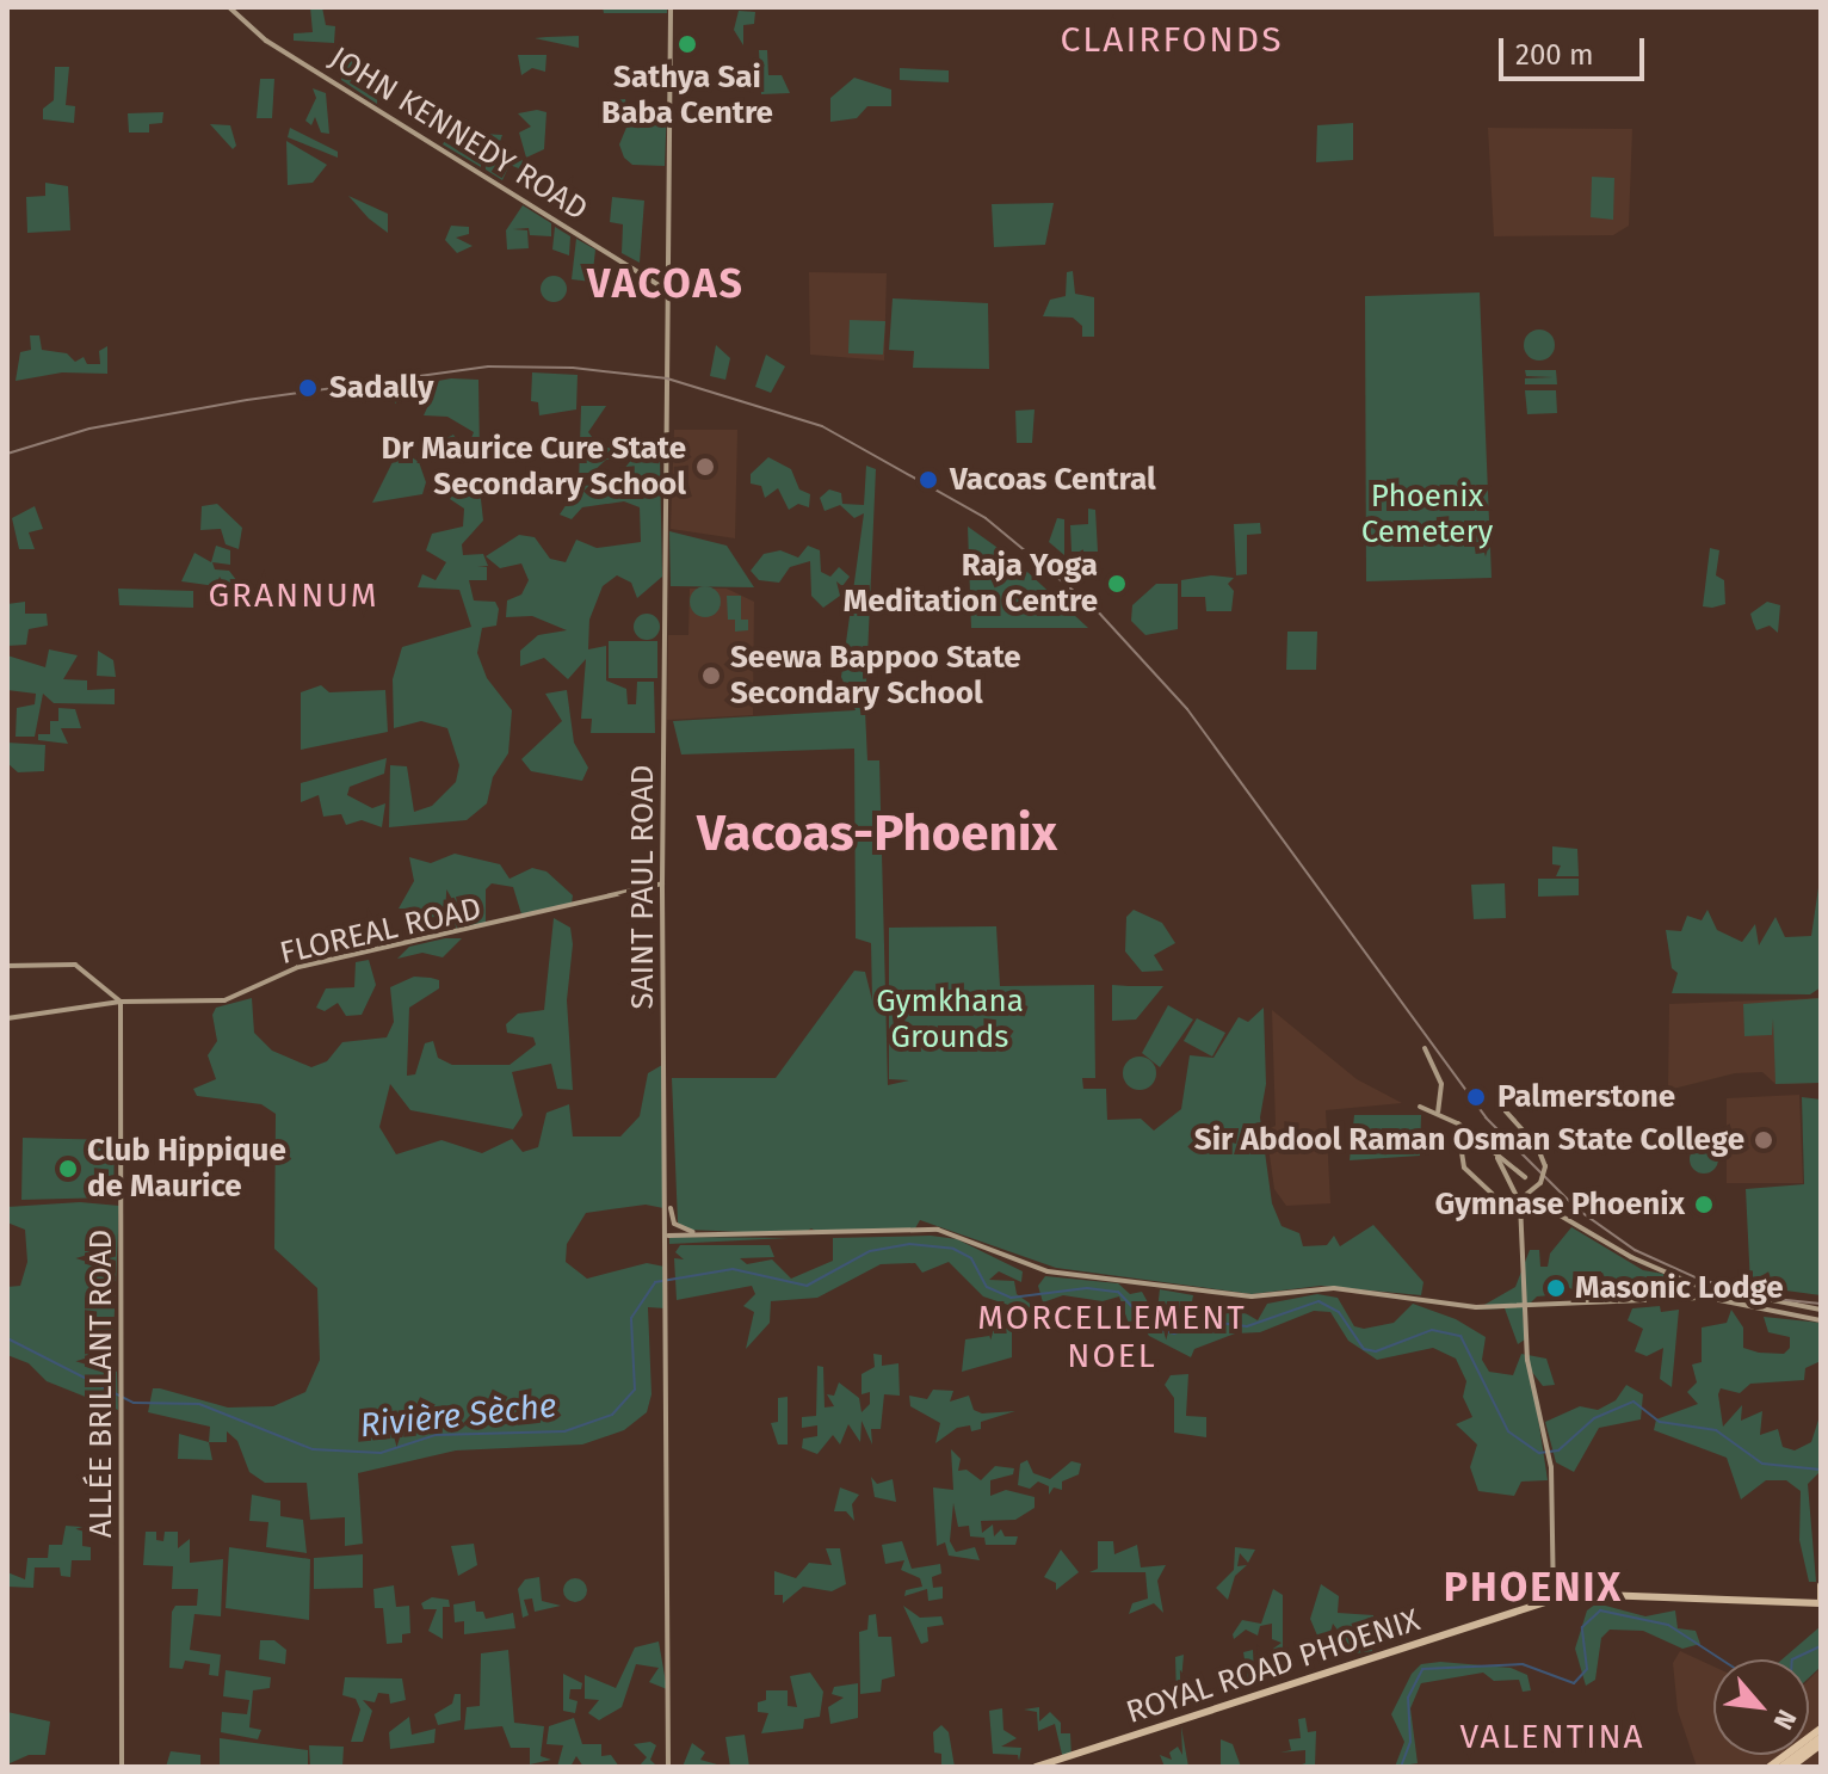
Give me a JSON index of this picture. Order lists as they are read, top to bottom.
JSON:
{
  "streets": {
    "main road": [
      "JOHN KENNEDY ROAD",
      "SAINT PAUL ROAD",
      "FLOREAL ROAD",
      "ALLÉE BRILLANT ROAD",
      "ROYAL ROAD PHOENIX"
    ]
  },
  "crossings": [
    ["JOHN KENNEDY ROAD", "SAINT PAUL ROAD"],
    ["SAINT PAUL ROAD", "FLOREAL ROAD"],
    ["FLOREAL ROAD", "ALLÉE BRILLANT ROAD"]
  ],
  "districts": [
    "CLAIRFONDS",
    "VACOAS",
    "GRANNUM",
    "Vacoas-Phoenix",
    "MORCELLEMENT NOEL",
    "PHOENIX",
    "VALENTINA"
  ],
  "water": ["Rivière Sèche"],
  "parks": ["Phoenix Cemetery", "Gymkhana Grounds"],
  "places": [
    "Sathya Sai Baba Centre",
    "Sadally",
    "Dr Maurice Cure State Secondary School",
    "Vacoas Central",
    "Raja Yoga Meditation Centre",
    "Seewa Bappoo State Secondary School",
    "Palmerstone",
    "Sir Abdool Raman Osman State College",
    "Club Hippique de Maurice",
    "Gymnase Phoenix",
    "Masonic Lodge"
  ],
  "scale_bar": "200 m",
  "north": "bottom right"
}
